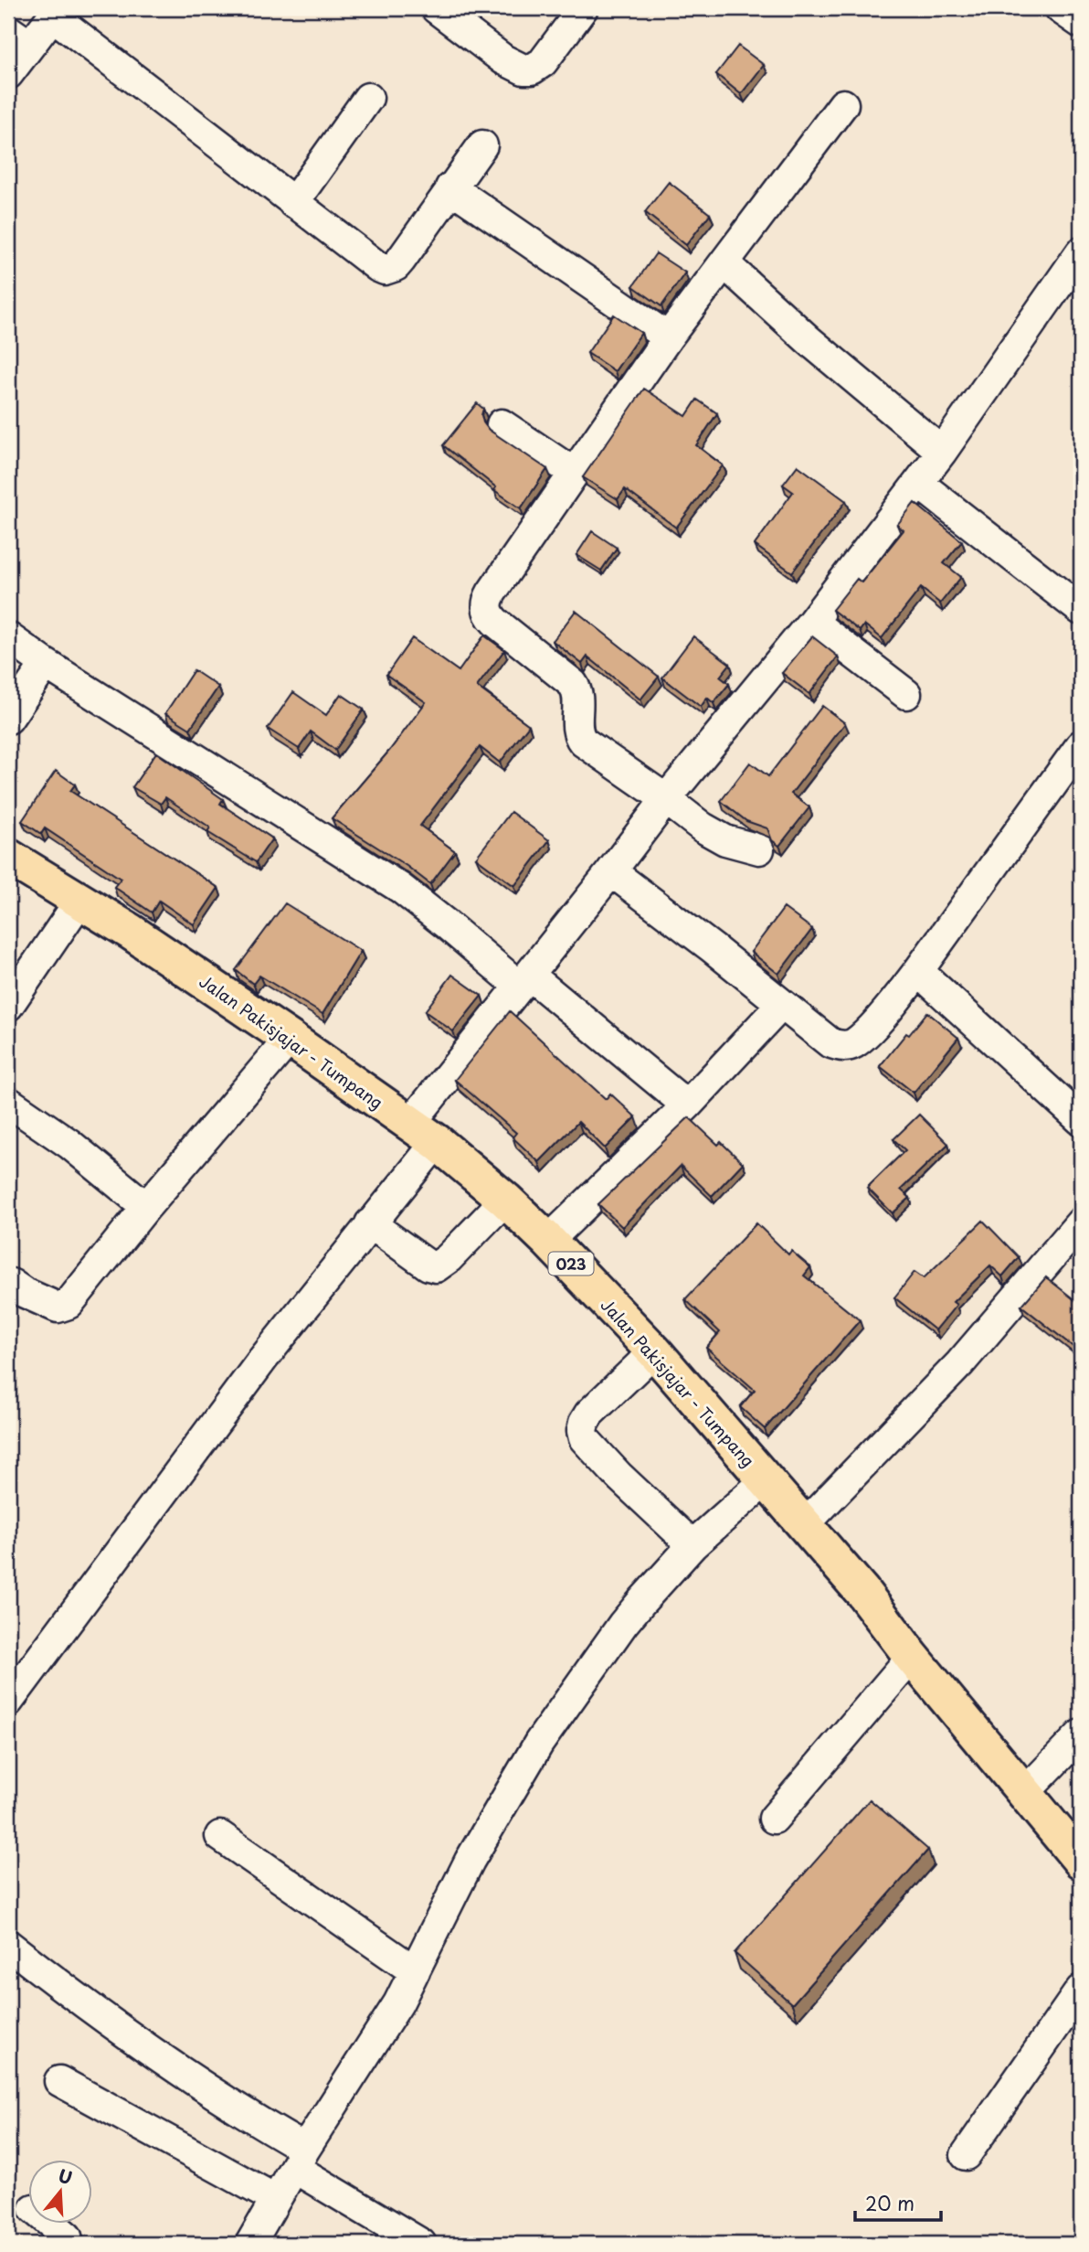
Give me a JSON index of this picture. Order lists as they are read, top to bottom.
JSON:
{
  "streets": {
    "main road": ["Jalan Pakisjajar - Tumpang", "023"]
  },
  "scale_bar": "20 m",
  "north": "top"
}
